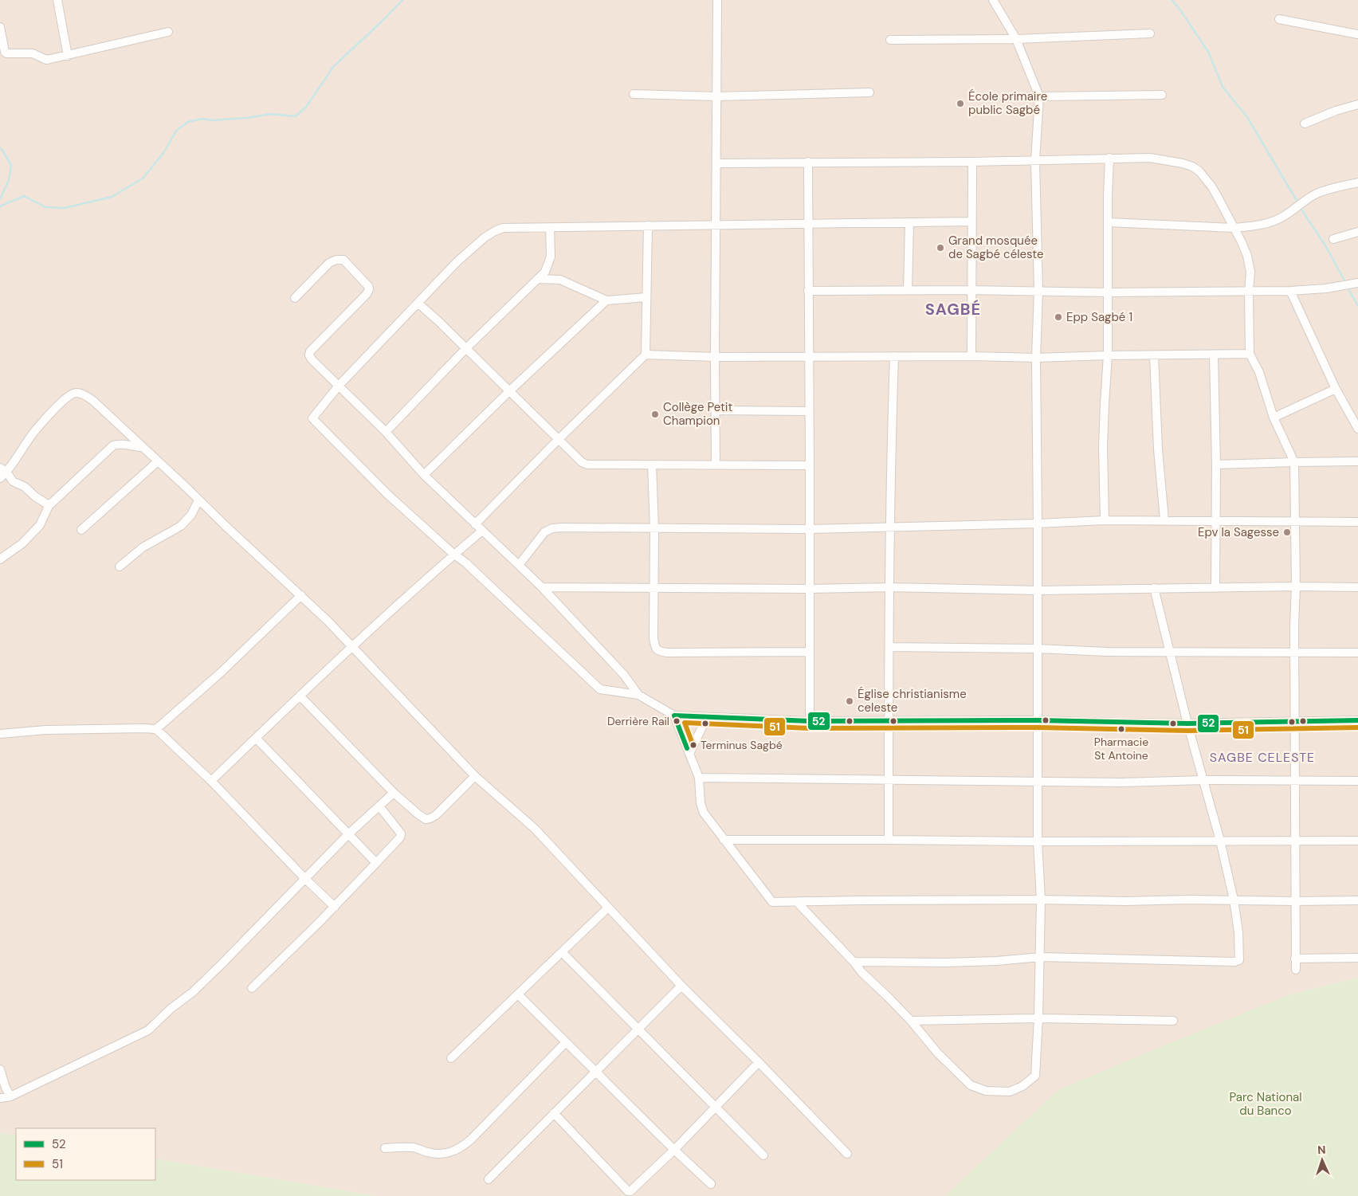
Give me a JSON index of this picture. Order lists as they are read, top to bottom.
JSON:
{
  "districts": ["SAGBÉ", "SAGBE CELESTE"],
  "parks": ["Parc National du Banco"],
  "places": [
    "École primaire public Sagbé",
    "Grand mosquée de Sagbé céleste",
    "Epp Sagbé 1",
    "Collège Petit Champion",
    "Epv la Sagesse",
    "Église christianisme celeste",
    "Derrière Rail",
    "Pharmacie St Antoine",
    "Terminus Sagbé"
  ],
  "lines": ["transit line 52", "transit line 51"],
  "legend": ["52", "51"],
  "north": "top"
}
